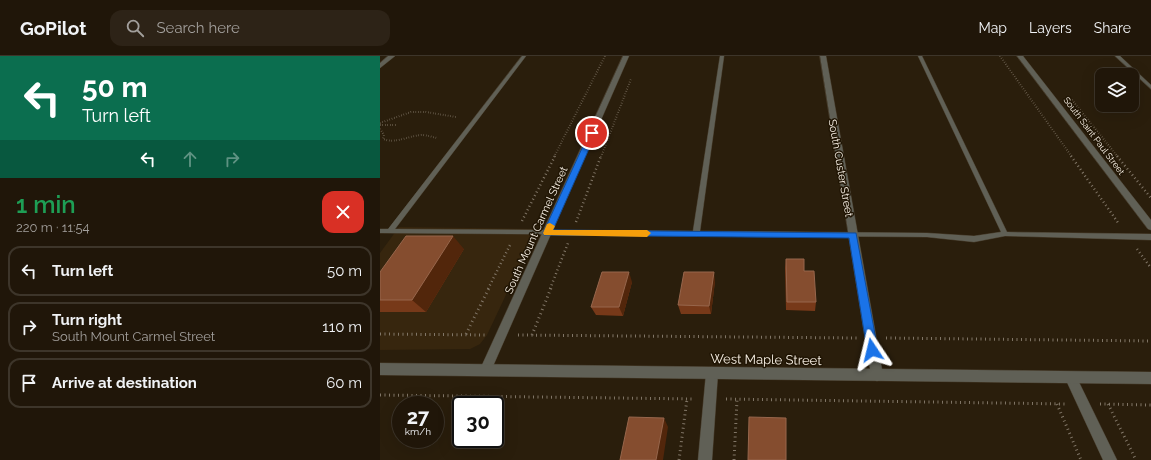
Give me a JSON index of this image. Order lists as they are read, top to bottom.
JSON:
{
  "streets": {
    "street": [
      "South Saint Paul Street",
      "South Custer Street",
      "South Mount Carmel Street",
      "West Maple Street"
    ]
  },
  "crossings": [
    ["South Custer Street", "West Maple Street"],
    ["South Mount Carmel Street", "West Maple Street"]
  ],
  "page": {
    "header": "GoPilot",
    "search": "Search here",
    "nav": ["Map", "Layers", "Share"],
    "turn": ["50 m", "Turn left"],
    "heading": ["1 min", "220 m · 11:54"],
    "list": [
      {
        "name": "Turn left",
        "value": "50 m"
      },
      {
        "name": "Turn right",
        "note": "South Mount Carmel Street",
        "value": "110 m"
      },
      {
        "name": "Arrive at destination",
        "value": "60 m"
      }
    ],
    "speed": "27 km/h",
    "limit": "30"
  }
}
